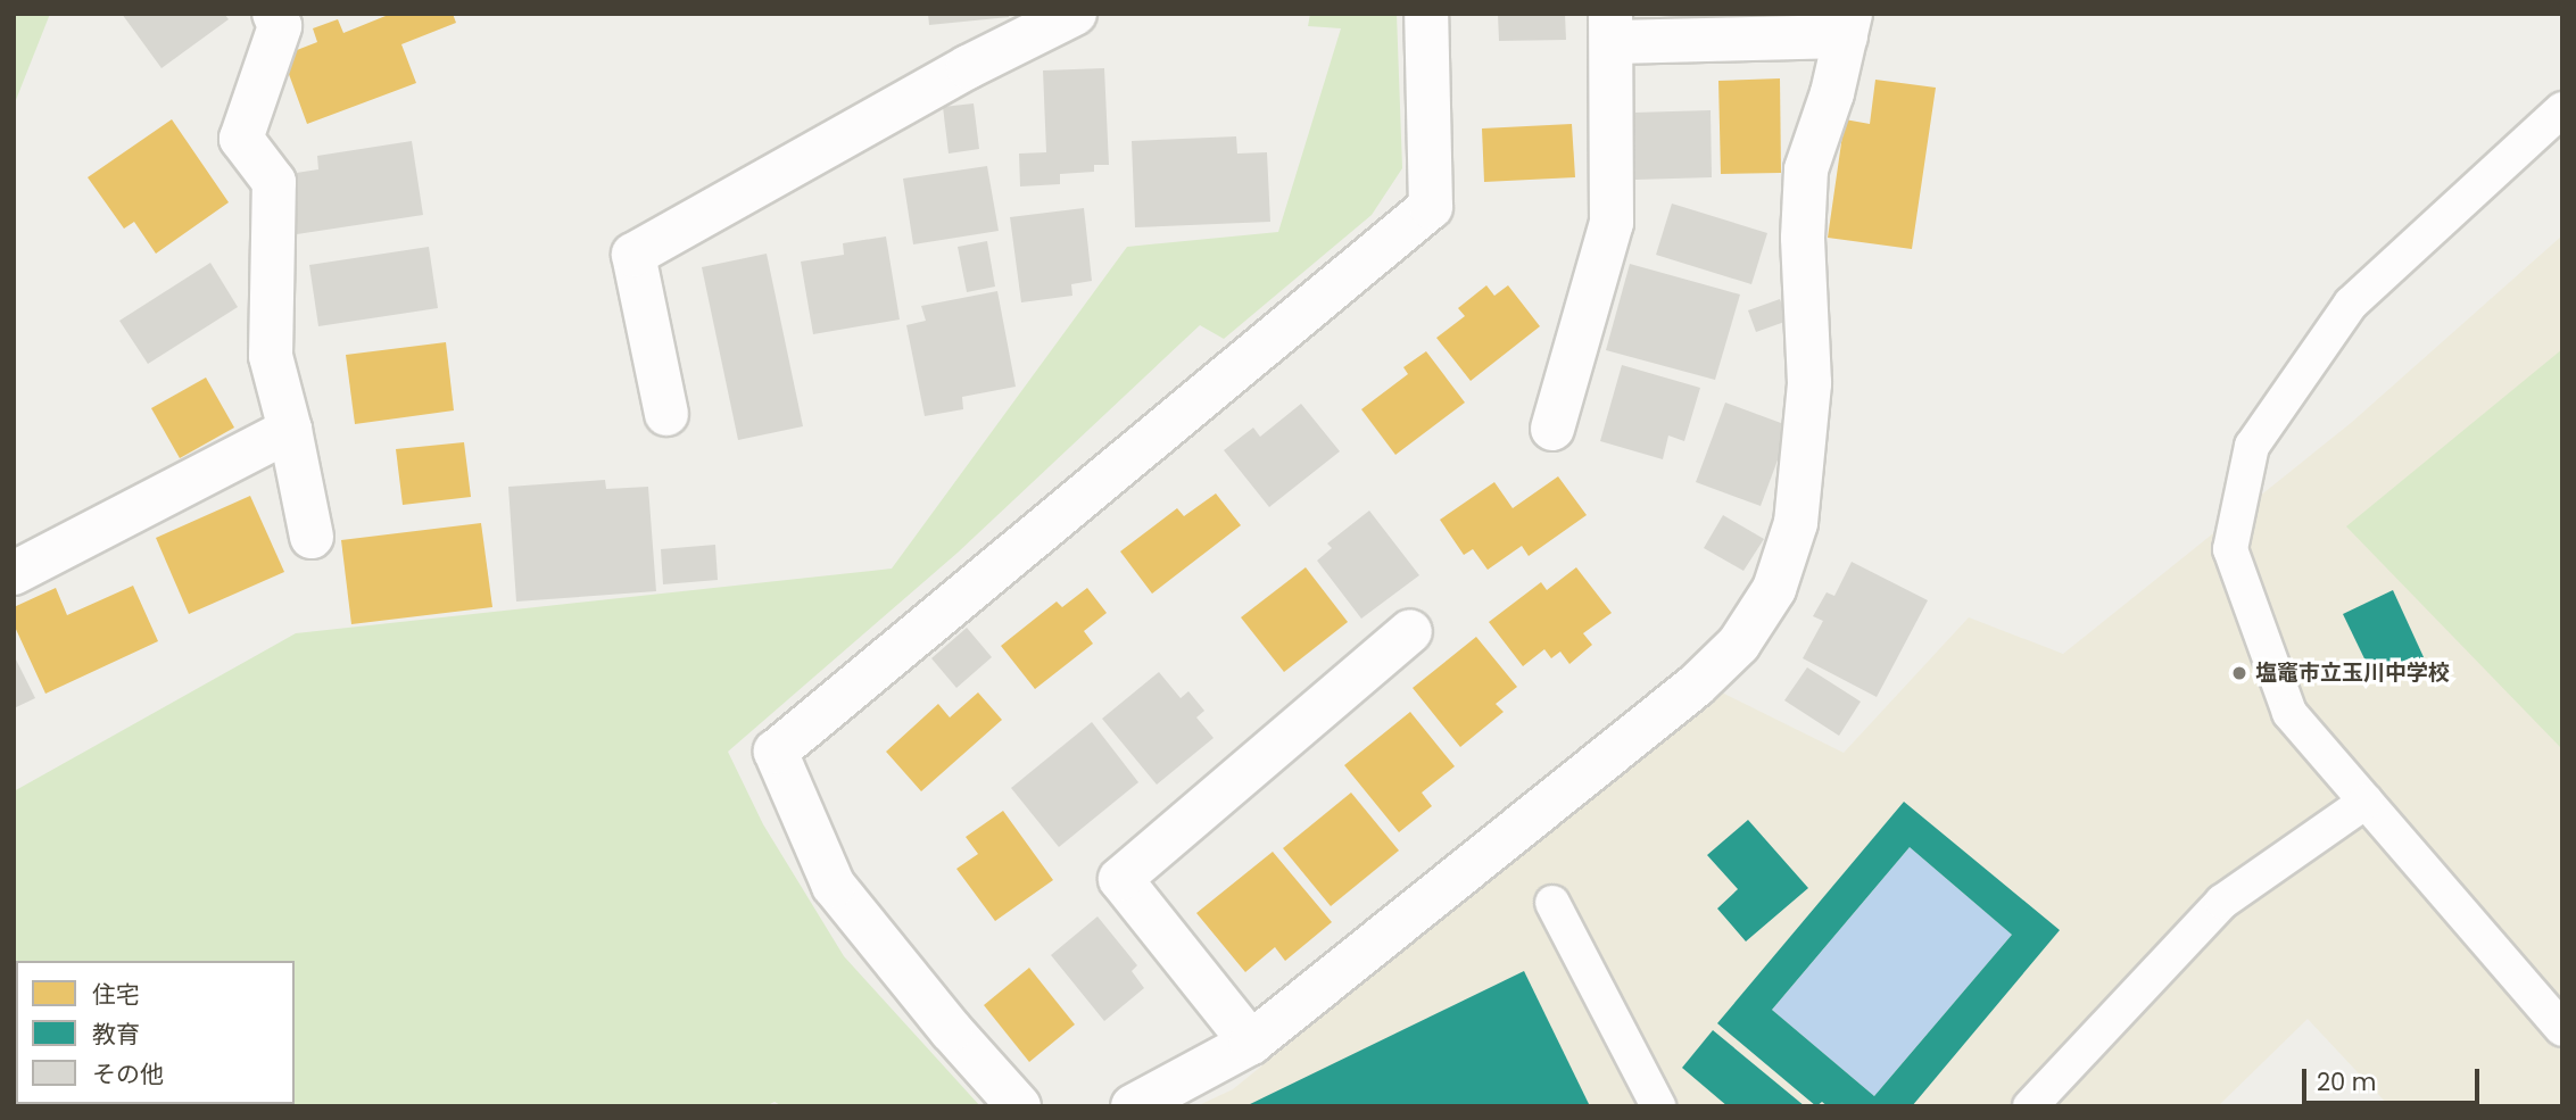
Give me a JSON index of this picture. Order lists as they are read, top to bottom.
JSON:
{
  "places": ["塩竈市立玉川中学校"],
  "legend": ["住宅", "教育", "その他"],
  "scale_bar": "20 m"
}
